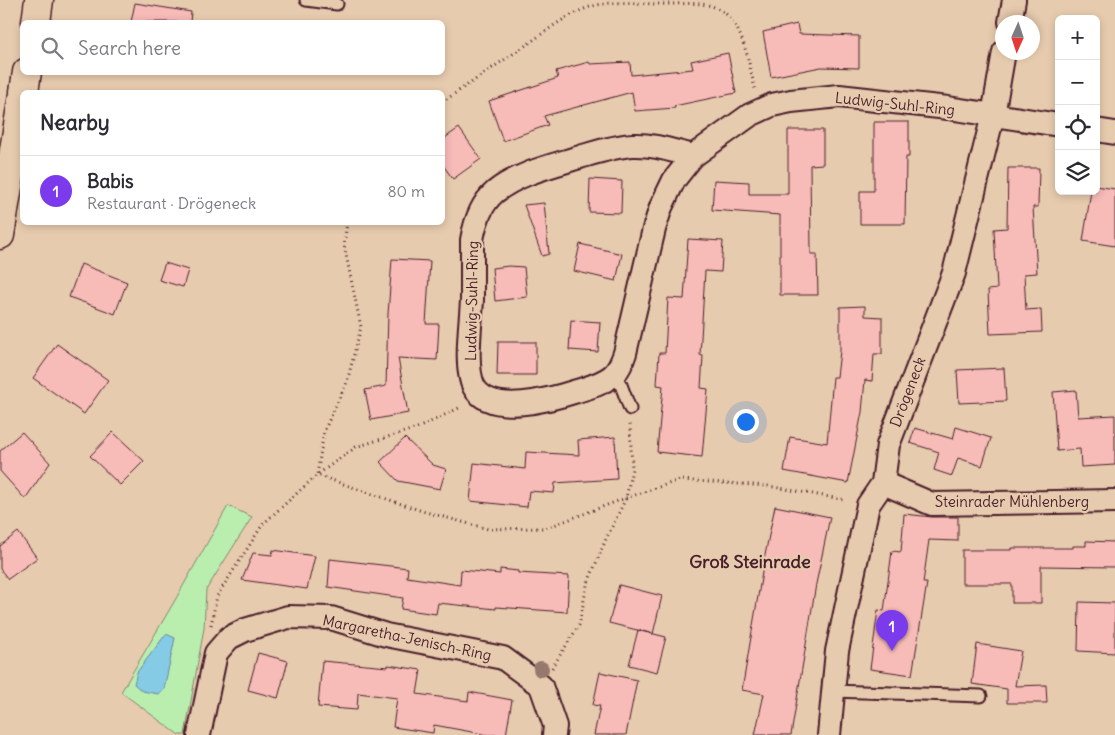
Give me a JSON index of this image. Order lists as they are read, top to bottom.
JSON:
{
  "streets": {
    "street": [
      "Ludwig-Suhl-Ring",
      "Drögeneck",
      "Steinrader Mühlenberg",
      "Margaretha-Jenisch-Ring"
    ]
  },
  "crossings": [
    ["Ludwig-Suhl-Ring", "Drögeneck"],
    ["Drögeneck", "Steinrader Mühlenberg"]
  ],
  "districts": ["Groß Steinrade"],
  "north": "bottom",
  "page": {
    "map_buttons": ["+", "−"],
    "search": "Search here",
    "heading": "Nearby",
    "list": [
      {
        "mark": "1",
        "name": "Babis",
        "note": "Restaurant · Drögeneck",
        "value": "80 m"
      }
    ],
    "pins": "1"
  }
}
